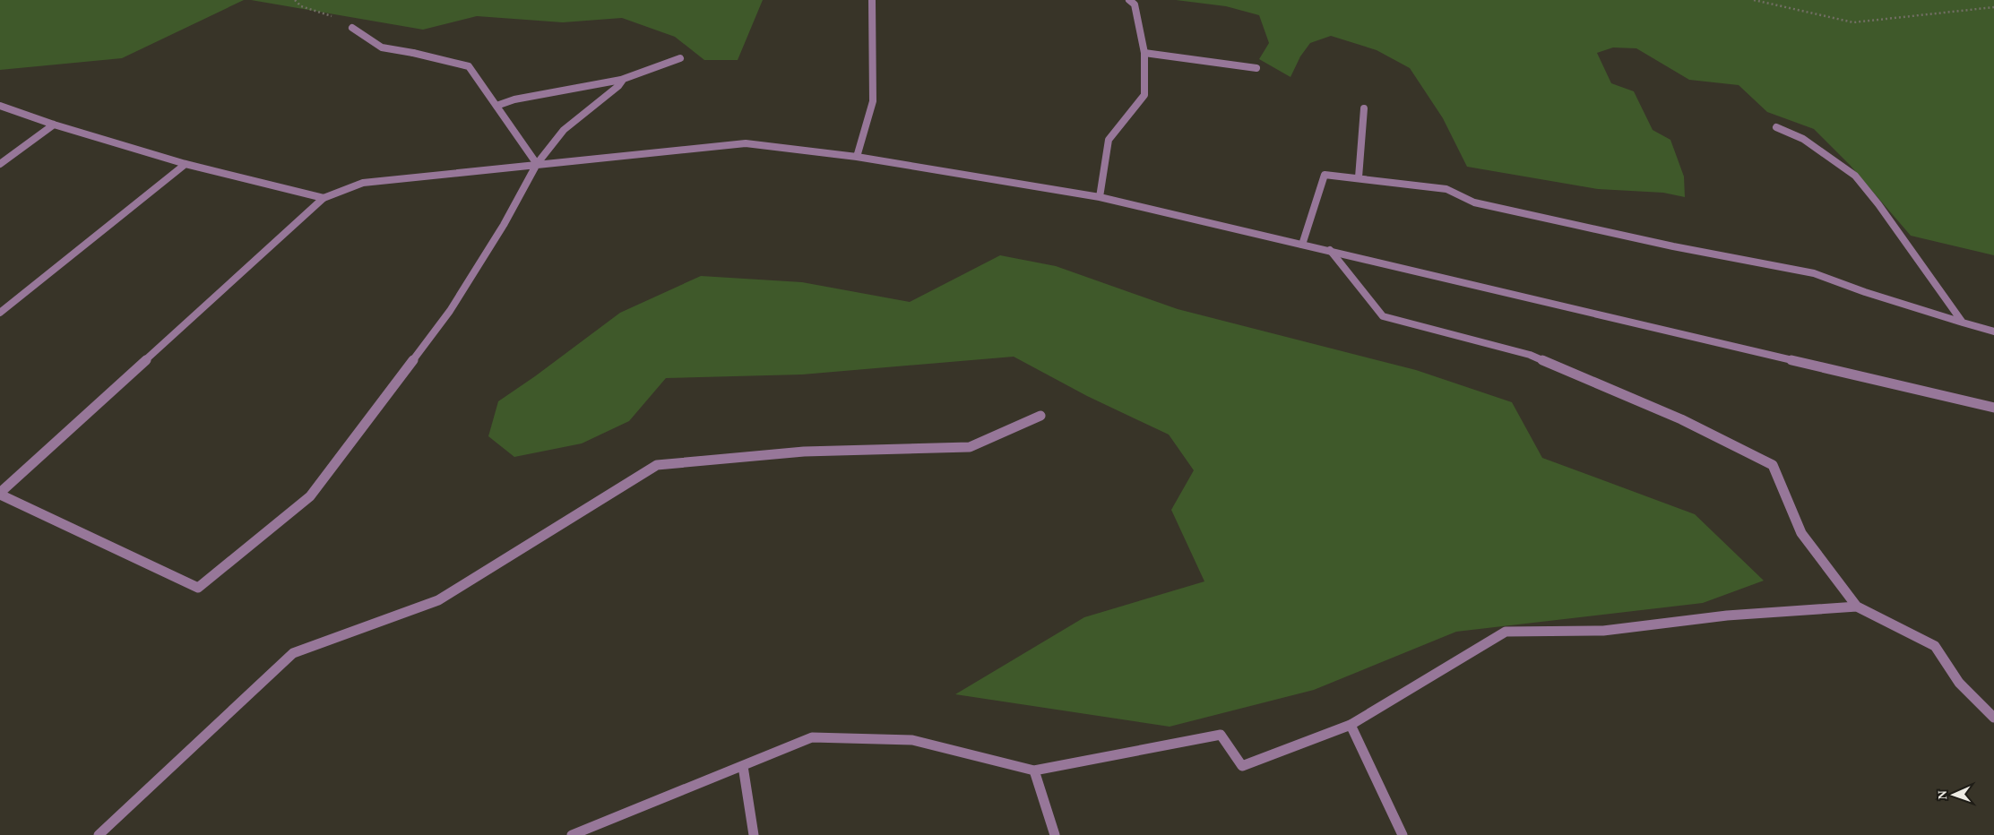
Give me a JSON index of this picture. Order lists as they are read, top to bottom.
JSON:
{
  "north": "left"
}
